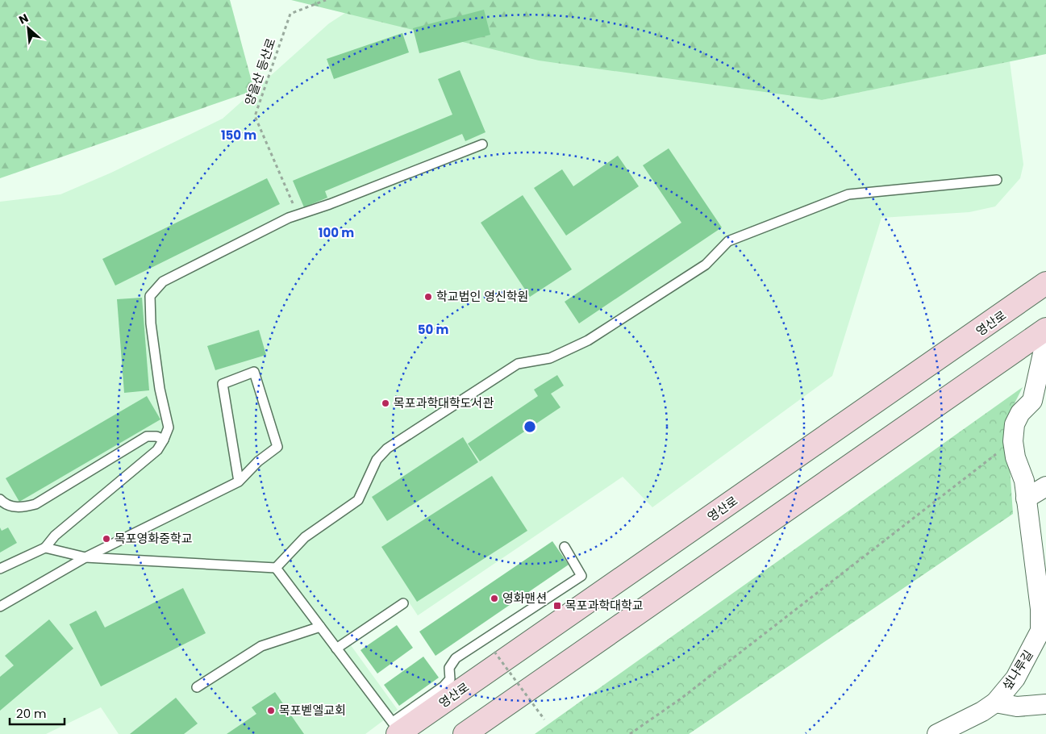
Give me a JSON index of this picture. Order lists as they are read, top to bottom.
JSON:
{
  "streets": {
    "street": ["영산로", "섶나루길"],
    "path": ["양을산 등산로"]
  },
  "places": {
    "other": [
      "학교법인 영신학원",
      "목포과학대학도서관",
      "목포영화중학교",
      "영화맨션",
      "목포벧엘교회"
    ],
    "transit": ["목포과학대학교"]
  },
  "scale_bar": "20 m",
  "north": "top left",
  "rings": ["150 m", "100 m", "50 m"]
}
